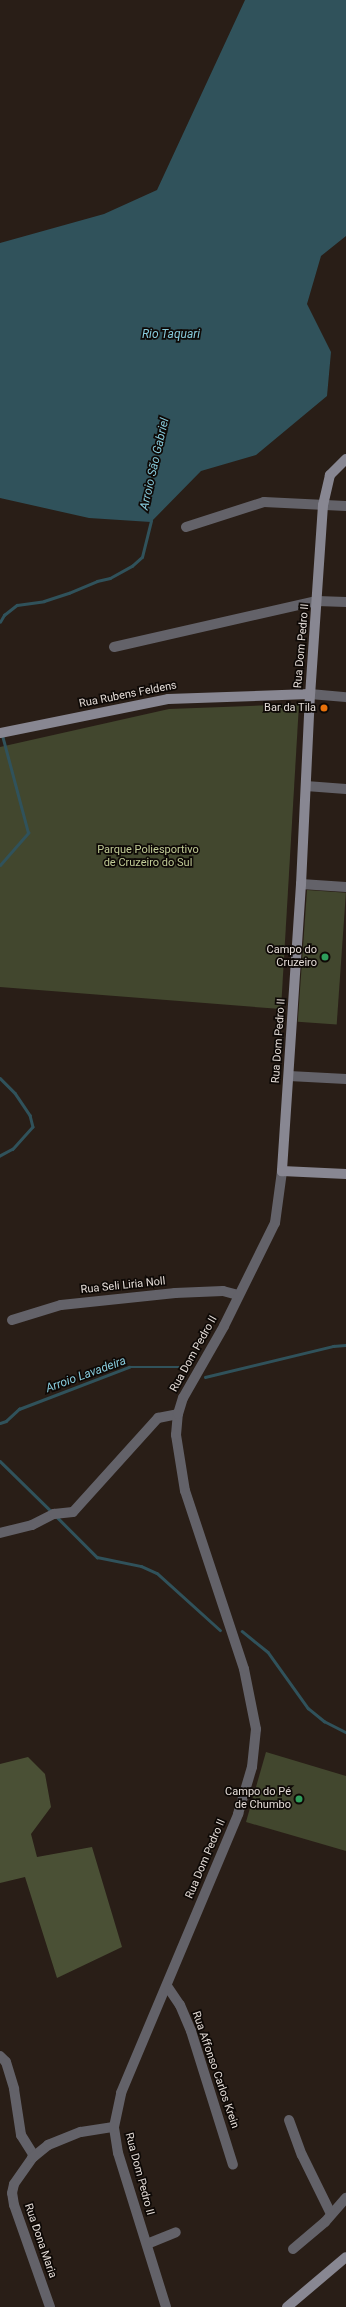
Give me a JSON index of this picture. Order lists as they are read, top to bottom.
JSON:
{
  "streets": {
    "main road": ["Rua Dom Pedro II", "Rua Rubens Feldens"],
    "street": ["Rua Seli Liria Noll", "Rua Affonso Carlos Krein", "Rua Dona Maria"]
  },
  "crossings": [
    ["Rua Dom Pedro II", "Rua Rubens Feldens"],
    ["Rua Dom Pedro II", "Rua Seli Liria Noll"],
    ["Rua Dom Pedro II", "Rua Affonso Carlos Krein"],
    ["Rua Dom Pedro II", "Rua Dona Maria"]
  ],
  "water": ["Rio Taquari", "Arroio São Gabriel", "Arroio Lavadeira"],
  "parks": ["Parque Poliesportivo de Cruzeiro do Sul"],
  "places": ["Bar da Tila", "Campo do Cruzeiro", "Campo do Pé de Chumbo"]
}
